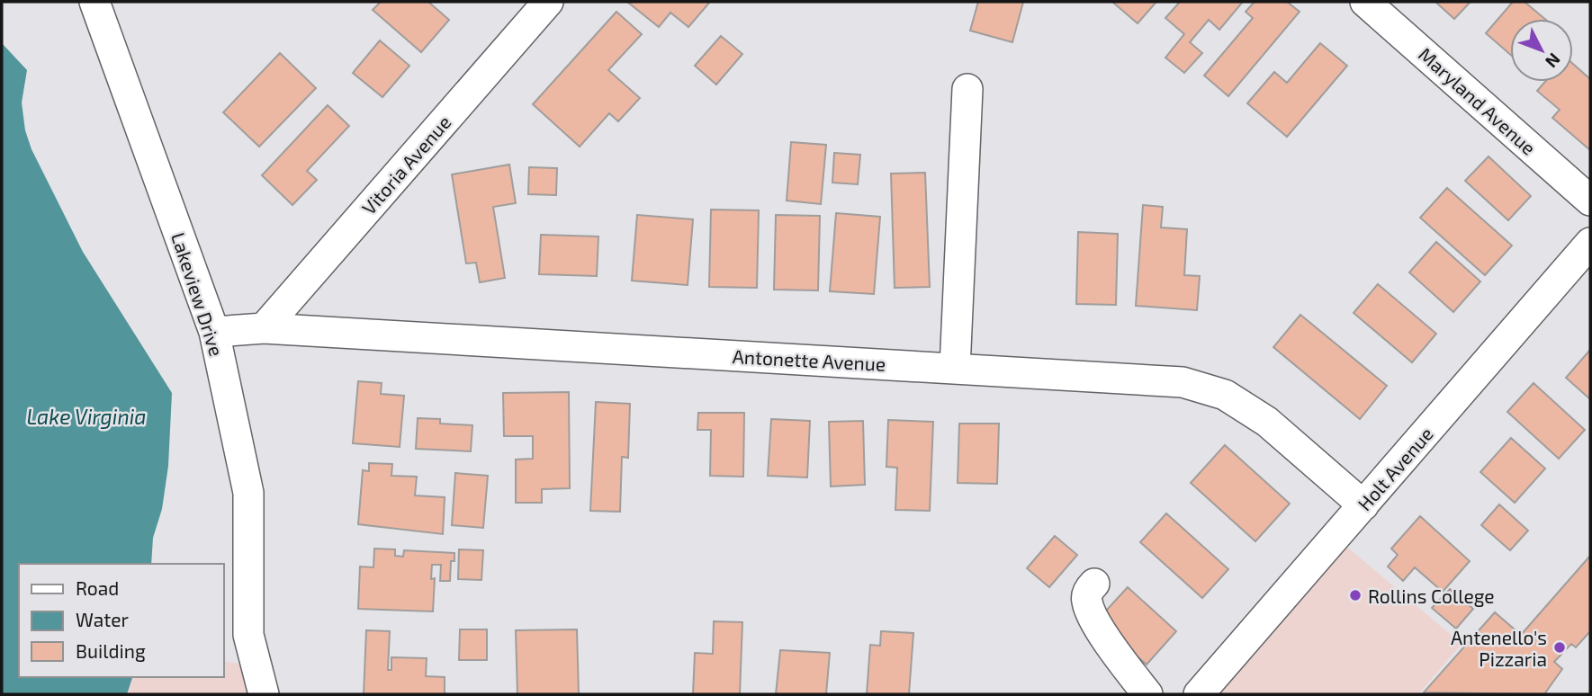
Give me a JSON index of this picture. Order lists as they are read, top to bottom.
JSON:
{
  "streets": {
    "street": [
      "Maryland Avenue",
      "Vitoria Avenue",
      "Lakeview Drive",
      "Antonette Avenue",
      "Holt Avenue"
    ]
  },
  "crossings": [
    ["Vitoria Avenue", "Antonette Avenue"],
    ["Lakeview Drive", "Antonette Avenue"],
    ["Antonette Avenue", "Holt Avenue"]
  ],
  "water": ["Lake Virginia"],
  "places": ["Rollins College", "Antenello's Pizzaria"],
  "legend": ["Road", "Water", "Building"],
  "north": "bottom right"
}
